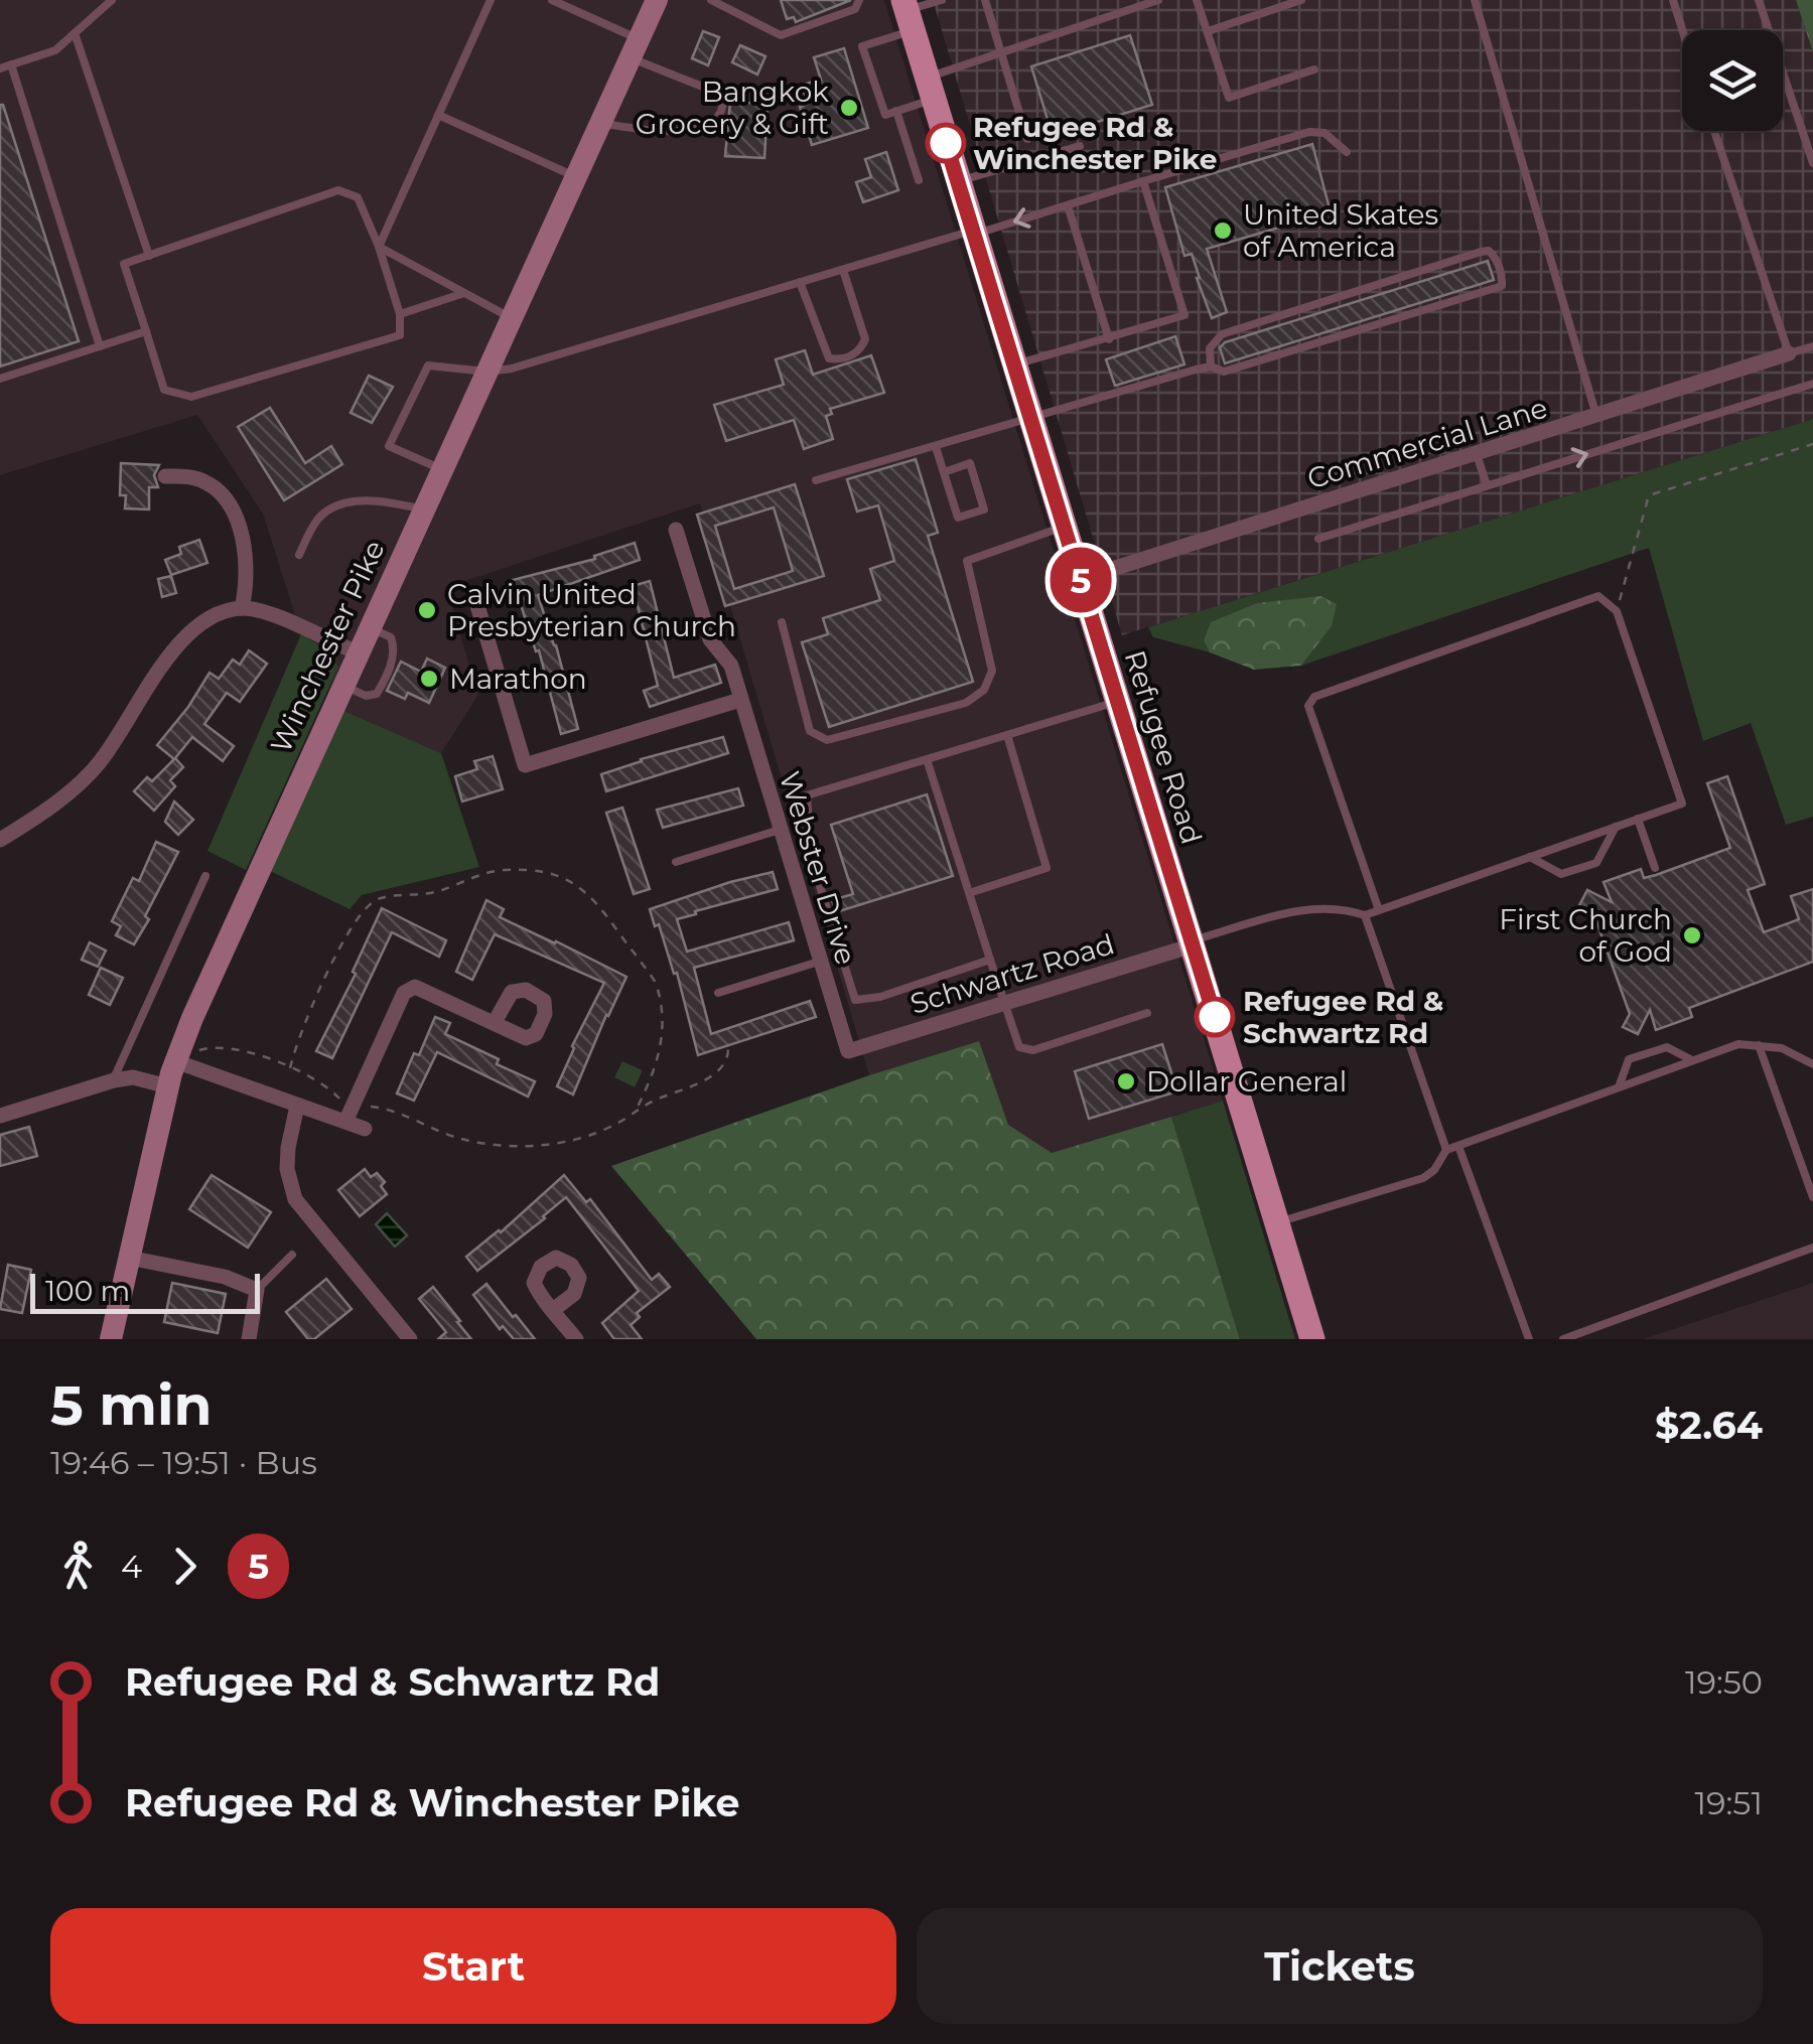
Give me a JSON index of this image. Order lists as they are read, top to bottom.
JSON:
{
  "streets": {
    "main road": ["Winchester Pike", "Refugee Road"],
    "street": ["Commercial Lane", "Webster Drive", "Schwartz Road"]
  },
  "crossings": [
    ["Commercial Lane", "Refugee Road"],
    ["Refugee Road", "Schwartz Road"],
    ["Webster Drive", "Schwartz Road"]
  ],
  "places": [
    "Bangkok Grocery & Gift",
    "Refugee Rd & Winchester Pike",
    "United Skates of America",
    "Calvin United Presbyterian Church",
    "Marathon",
    "First Church of God",
    "Refugee Rd & Schwartz Rd",
    "Dollar General"
  ],
  "lines": ["bus line 5"],
  "scale_bar": "100 m",
  "page": {
    "on_map": "5",
    "scale": "100 m",
    "heading": ["5 min", "19:46 – 19:51 · Bus", "$2.64"],
    "legs": ["4", "5"],
    "list": [
      {
        "name": "Refugee Rd & Schwartz Rd",
        "value": "19:50"
      },
      {
        "name": "Refugee Rd & Winchester Pike",
        "value": "19:51"
      }
    ],
    "buttons": ["Start", "Tickets"]
  }
}
